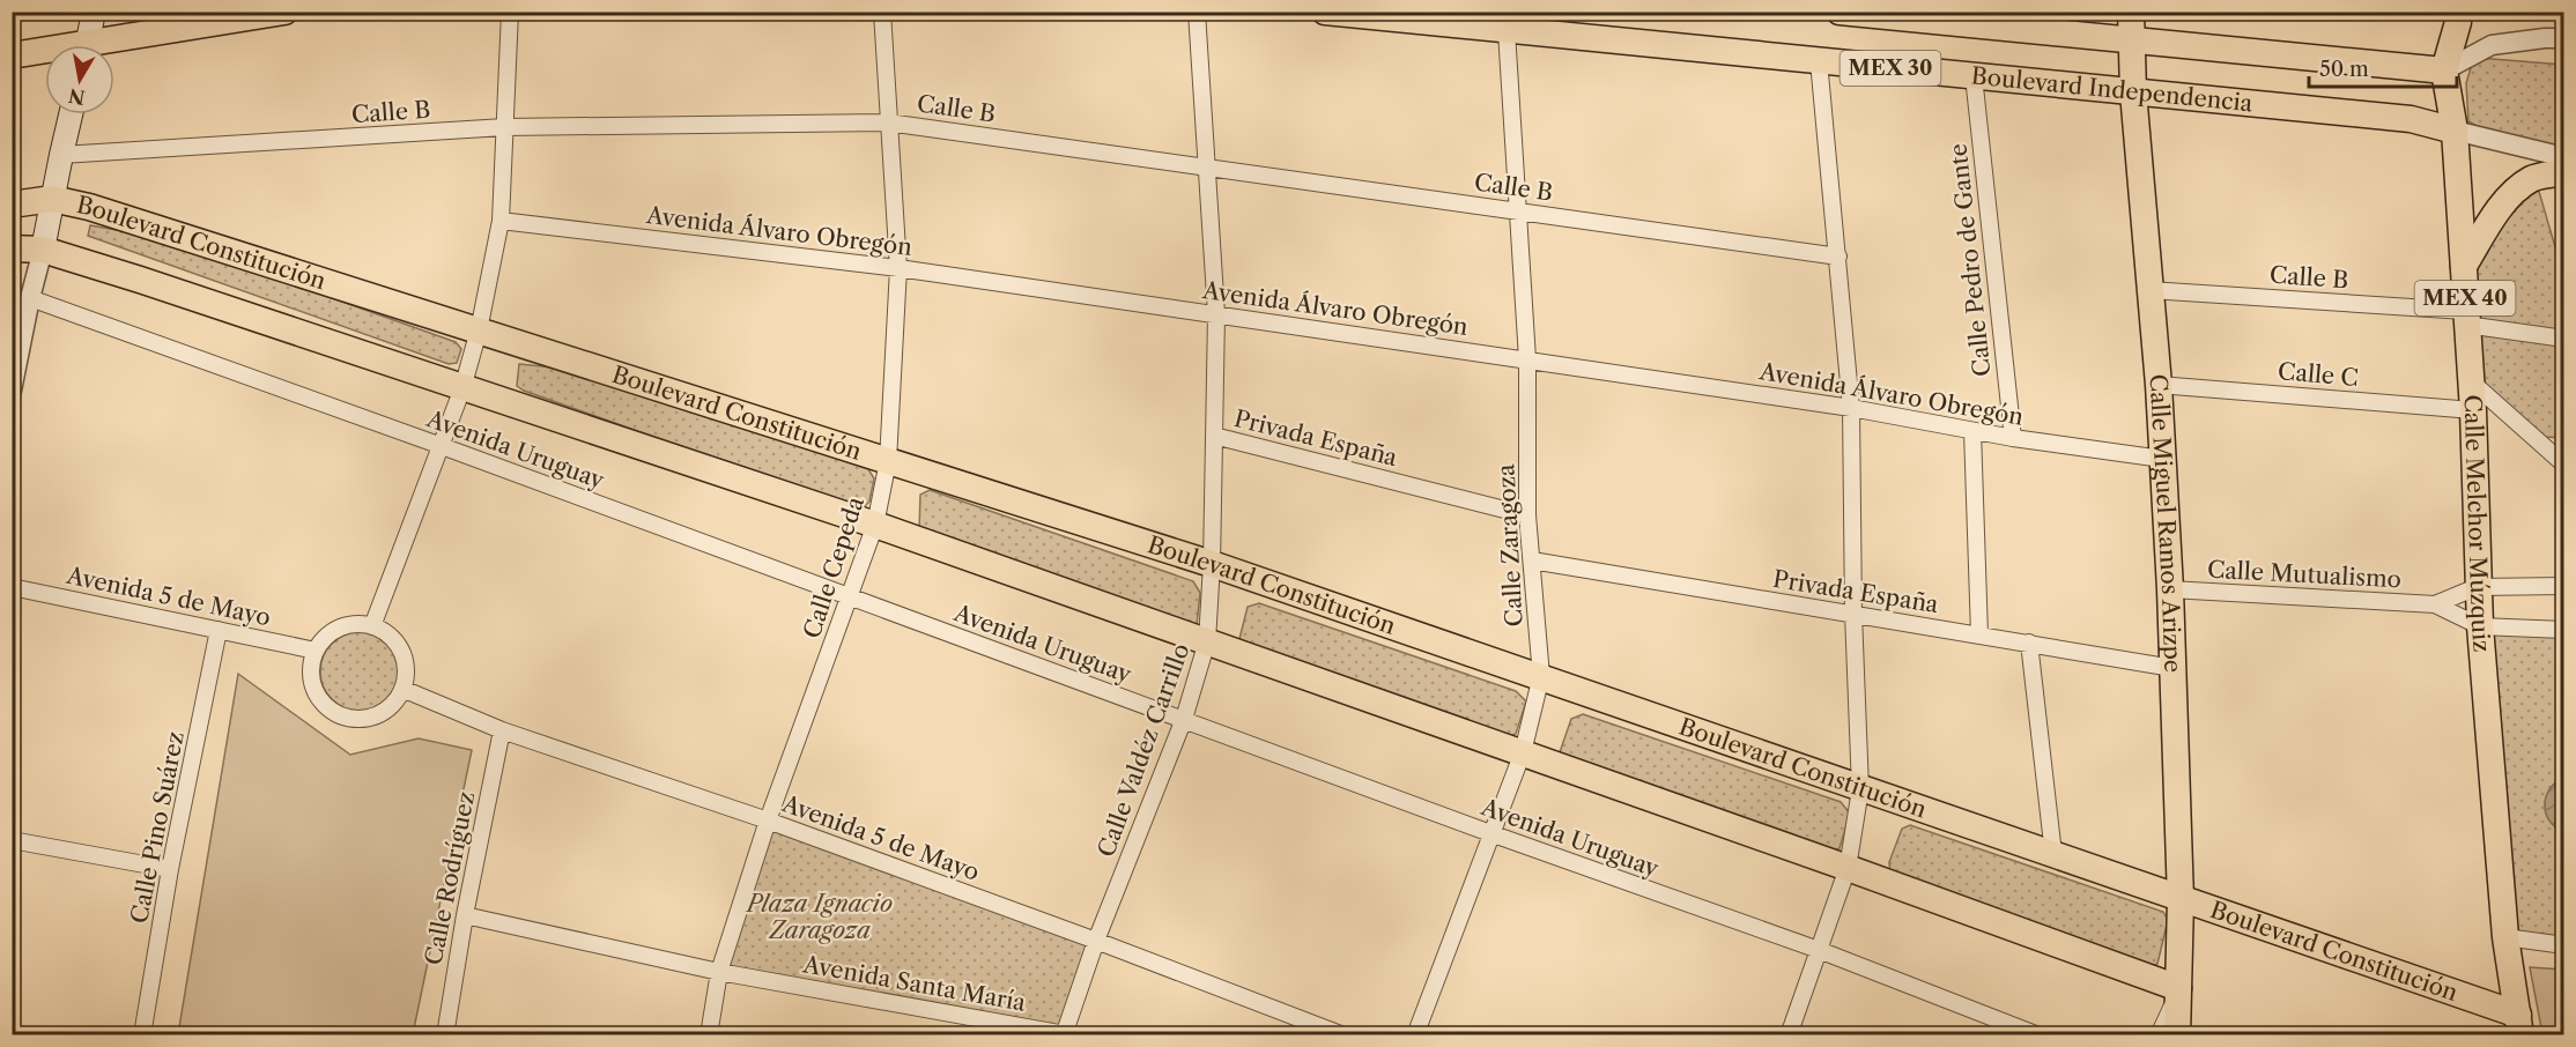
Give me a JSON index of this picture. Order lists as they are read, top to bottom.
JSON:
{
  "streets": {
    "main road": [
      "MEX 30",
      "Boulevard Independencia",
      "Boulevard Constitución",
      "MEX 40",
      "Calle Miguel Ramos Arizpe",
      "Calle Melchor Múzquiz"
    ],
    "street": [
      "Calle B",
      "Avenida Álvaro Obregón",
      "Calle Pedro de Gante",
      "Calle C",
      "Privada España",
      "Avenida Uruguay",
      "Calle Zaragoza",
      "Calle Cepeda",
      "Calle Mutualismo",
      "Avenida 5 de Mayo",
      "Calle Valdéz Carrillo",
      "Calle Pino Suárez",
      "Calle Rodríguez",
      "Avenida Santa María"
    ]
  },
  "crossings": [
    ["MEX 30", "Calle Miguel Ramos Arizpe"],
    ["MEX 30", "Calle Melchor Múzquiz"],
    ["Boulevard Independencia", "Calle Pedro de Gante"],
    ["Boulevard Independencia", "Calle Miguel Ramos Arizpe"],
    ["Boulevard Independencia", "Calle Melchor Múzquiz"],
    ["Boulevard Independencia", "Calle Zaragoza"],
    ["Calle B", "Calle Miguel Ramos Arizpe"],
    ["Calle B", "Calle Melchor Múzquiz"],
    ["Calle B", "Calle Zaragoza"],
    ["Calle B", "Calle Cepeda"],
    ["Calle B", "Calle Valdéz Carrillo"],
    ["Avenida Álvaro Obregón", "Calle Pedro de Gante"],
    ["Avenida Álvaro Obregón", "Calle Miguel Ramos Arizpe"],
    ["Avenida Álvaro Obregón", "Calle Zaragoza"],
    ["Avenida Álvaro Obregón", "Calle Cepeda"],
    ["Avenida Álvaro Obregón", "Calle Valdéz Carrillo"],
    ["Boulevard Constitución", "Calle Miguel Ramos Arizpe"],
    ["Boulevard Constitución", "Calle Melchor Múzquiz"],
    ["Boulevard Constitución", "Calle Zaragoza"],
    ["Boulevard Constitución", "Calle Cepeda"],
    ["Boulevard Constitución", "Calle Valdéz Carrillo"],
    ["Calle C", "Calle Miguel Ramos Arizpe"],
    ["Calle C", "Calle Melchor Múzquiz"],
    ["Privada España", "Calle Miguel Ramos Arizpe"],
    ["Privada España", "Calle Zaragoza"],
    ["Privada España", "Calle Valdéz Carrillo"],
    ["Avenida Uruguay", "Calle Zaragoza"],
    ["Avenida Uruguay", "Calle Cepeda"],
    ["Avenida Uruguay", "Calle Valdéz Carrillo"],
    ["Calle Miguel Ramos Arizpe", "Calle Mutualismo"],
    ["Calle Cepeda", "Avenida 5 de Mayo"],
    ["Calle Cepeda", "Avenida Santa María"],
    ["Avenida 5 de Mayo", "Calle Valdéz Carrillo"],
    ["Avenida 5 de Mayo", "Calle Pino Suárez"],
    ["Avenida 5 de Mayo", "Calle Rodríguez"],
    ["Calle Valdéz Carrillo", "Avenida Santa María"],
    ["Calle Rodríguez", "Avenida Santa María"]
  ],
  "parks": ["Plaza Ignacio Zaragoza"],
  "scale_bar": "50 m",
  "north": "bottom"
}
